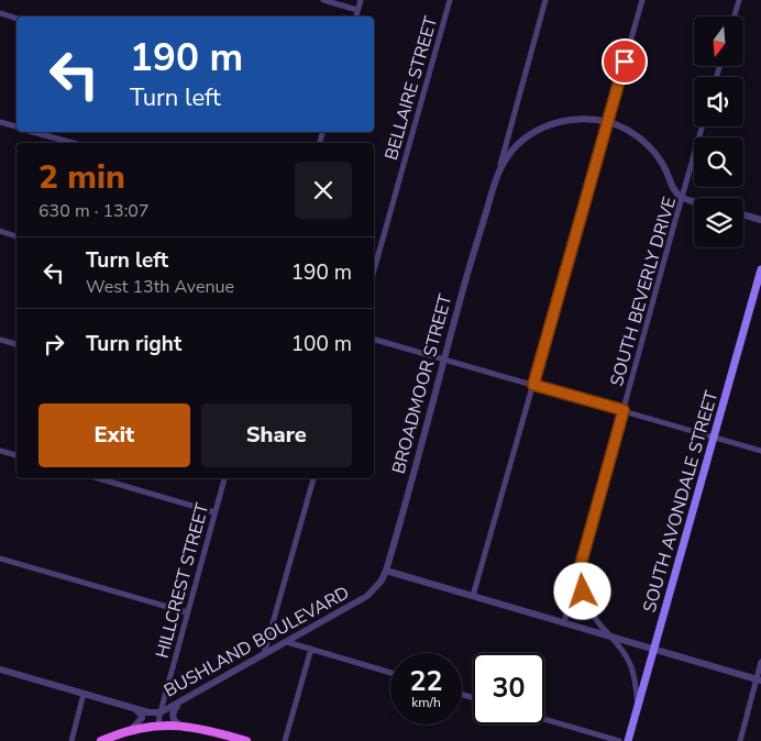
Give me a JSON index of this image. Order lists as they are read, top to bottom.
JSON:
{
  "streets": {
    "main road": ["SOUTH AVONDALE STREET"],
    "street": [
      "BELLAIRE STREET",
      "SOUTH BEVERLY DRIVE",
      "BROADMOOR STREET",
      "HILLCREST STREET",
      "BUSHLAND BOULEVARD"
    ]
  },
  "crossings": [
    ["SOUTH BEVERLY DRIVE", "BROADMOOR STREET"],
    ["SOUTH BEVERLY DRIVE", "SOUTH AVONDALE STREET"],
    ["BROADMOOR STREET", "BUSHLAND BOULEVARD"],
    ["HILLCREST STREET", "BUSHLAND BOULEVARD"]
  ],
  "north": "bottom",
  "page": {
    "turn": ["190 m", "Turn left"],
    "heading": ["2 min", "630 m · 13:07"],
    "list": [
      {
        "name": "Turn left",
        "note": "West 13th Avenue",
        "value": "190 m"
      },
      {
        "name": "Turn right",
        "value": "100 m"
      }
    ],
    "buttons": ["Exit", "Share"],
    "speed": "22 km/h",
    "limit": "30"
  }
}
